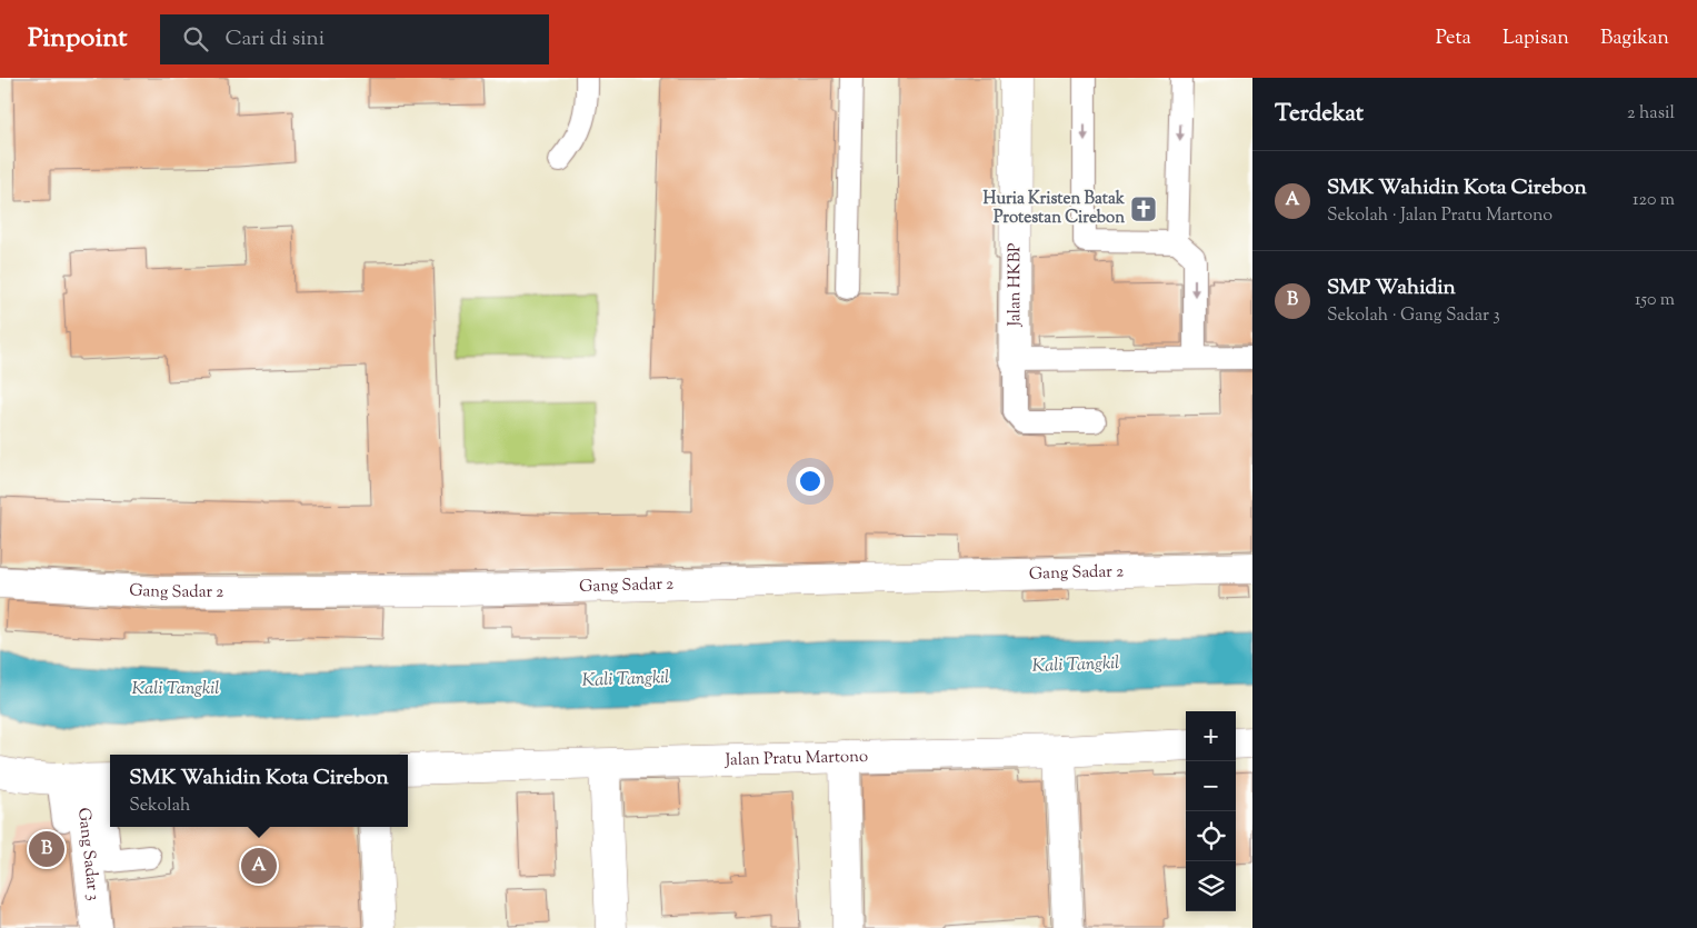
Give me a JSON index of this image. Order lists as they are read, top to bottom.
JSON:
{
  "streets": {
    "street": [
      "Jalan HKBP",
      "Gang Sadar 2",
      "Jalan Pratu Martono",
      "Gang Sadar 3"
    ]
  },
  "water": ["Kali Tangkil"],
  "places": {
    "church": ["Huria Kristen Batak Protestan Cirebon"]
  },
  "page": {
    "header": "Pinpoint",
    "search": "Cari di sini",
    "nav": ["Peta", "Lapisan", "Bagikan"],
    "heading": ["Terdekat", "2 hasil"],
    "list": [
      {
        "mark": "A",
        "name": "SMK Wahidin Kota Cirebon",
        "note": "Sekolah · Jalan Pratu Martono",
        "value": "120 m"
      },
      {
        "mark": "B",
        "name": "SMP Wahidin",
        "note": "Sekolah · Gang Sadar 3",
        "value": "150 m"
      }
    ],
    "map_buttons": ["+", "−"],
    "popup": ["SMK Wahidin Kota Cirebon", "Sekolah"],
    "pins": ["B", "A"]
  }
}
